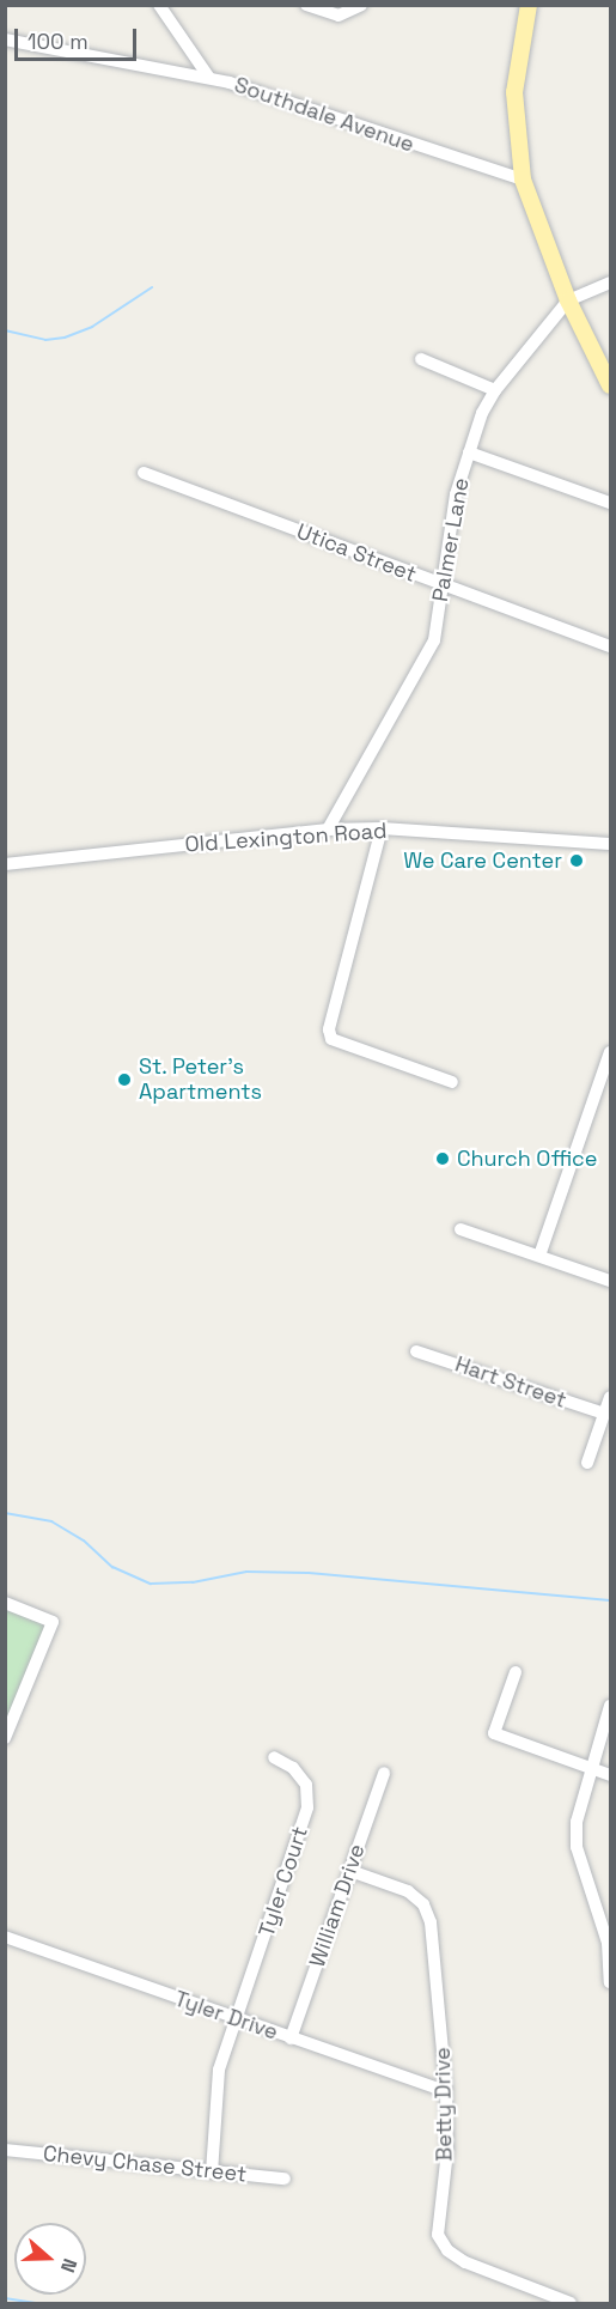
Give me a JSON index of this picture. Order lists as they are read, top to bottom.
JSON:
{
  "streets": {
    "street": [
      "Southdale Avenue",
      "Palmer Lane",
      "Utica Street",
      "Old Lexington Road",
      "Hart Street",
      "Tyler Court",
      "William Drive",
      "Tyler Drive",
      "Betty Drive",
      "Chevy Chase Street"
    ]
  },
  "crossings": [
    ["Palmer Lane", "Utica Street"],
    ["Palmer Lane", "Old Lexington Road"],
    ["Tyler Court", "Tyler Drive"],
    ["Tyler Court", "Chevy Chase Street"],
    ["William Drive", "Tyler Drive"],
    ["William Drive", "Betty Drive"],
    ["Tyler Drive", "Betty Drive"]
  ],
  "places": ["We Care Center", "St. Peter's Apartments", "Church Office"],
  "scale_bar": "100 m",
  "north": "right"
}
